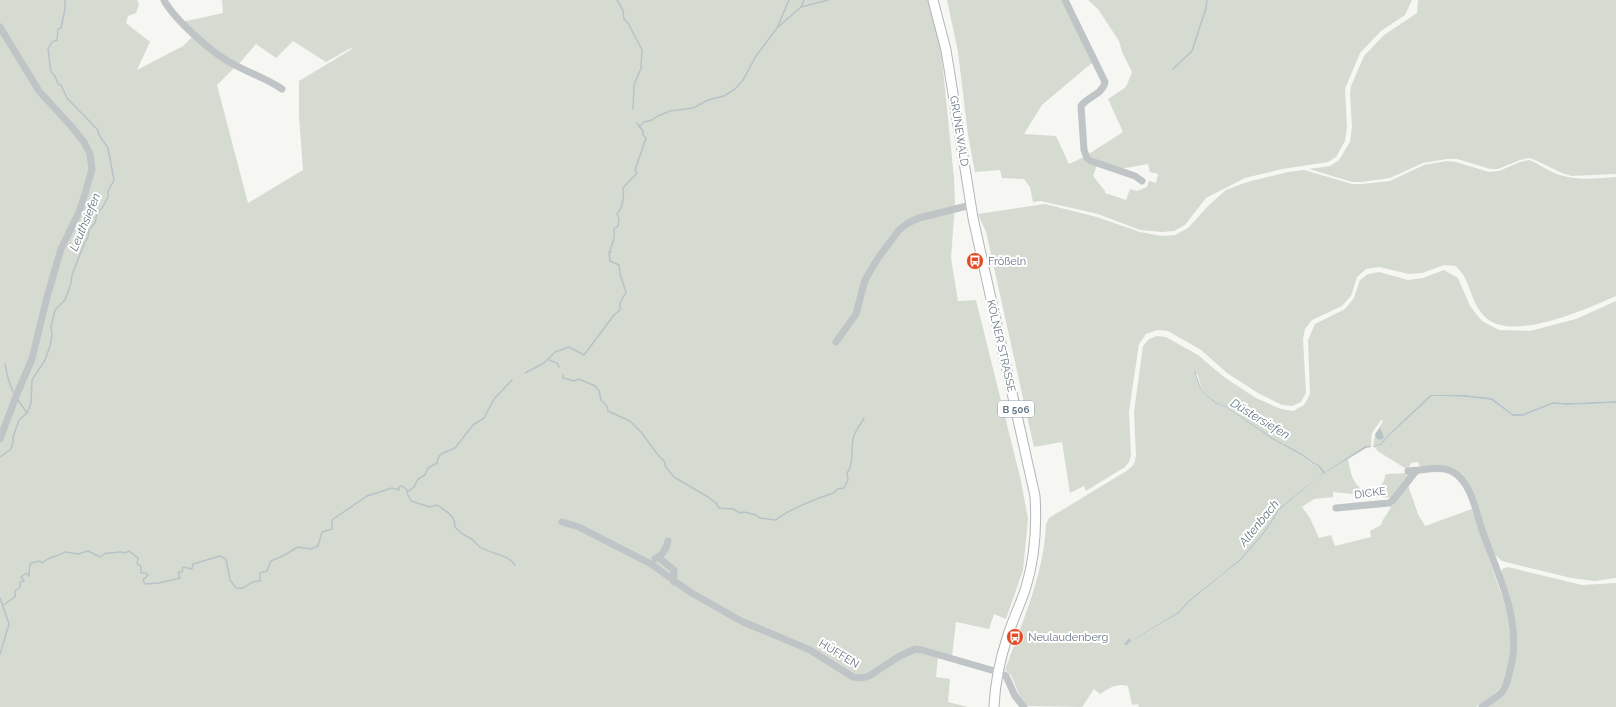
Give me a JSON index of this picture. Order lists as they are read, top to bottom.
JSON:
{
  "streets": {
    "main road": ["GRUNEWALD", "KÖLNER STRASSE", "B 506"],
    "street": ["DICKE", "HÜFFEN"]
  },
  "crossings": [
    ["GRUNEWALD", "KÖLNER STRASSE"],
    ["KÖLNER STRASSE", "B 506"],
    ["KÖLNER STRASSE", "HÜFFEN"],
    ["B 506", "HÜFFEN"]
  ],
  "water": ["Leuthsiefen", "Düstersiefen", "Altenbach"],
  "places": {
    "bus stop": ["Frößeln", "Neulaudenberg"]
  }
}
